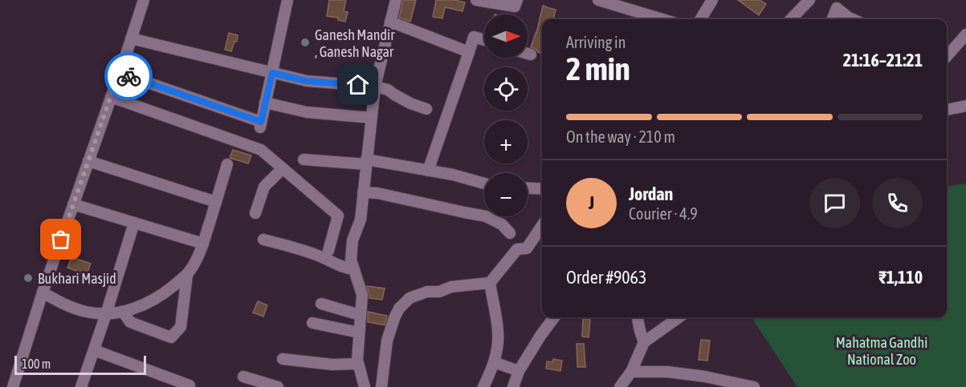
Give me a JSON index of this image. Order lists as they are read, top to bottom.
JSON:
{
  "parks": ["Mahatma Gandhi National Zoo"],
  "places": ["Ganesh Mandir , Ganesh Nagar", "Bukhari Masjid"],
  "scale_bar": "100 m",
  "north": "right",
  "page": {
    "map_buttons": ["+", "−"],
    "heading": ["2 min", "Arriving in", "21:16–21:21"],
    "panel": [
      "Jordan",
      "Courier · 4.9",
      "Order #9063",
      "₹1,110"
    ],
    "bar": "On the way · 210 m",
    "round": "J",
    "scale": "100 m"
  }
}
